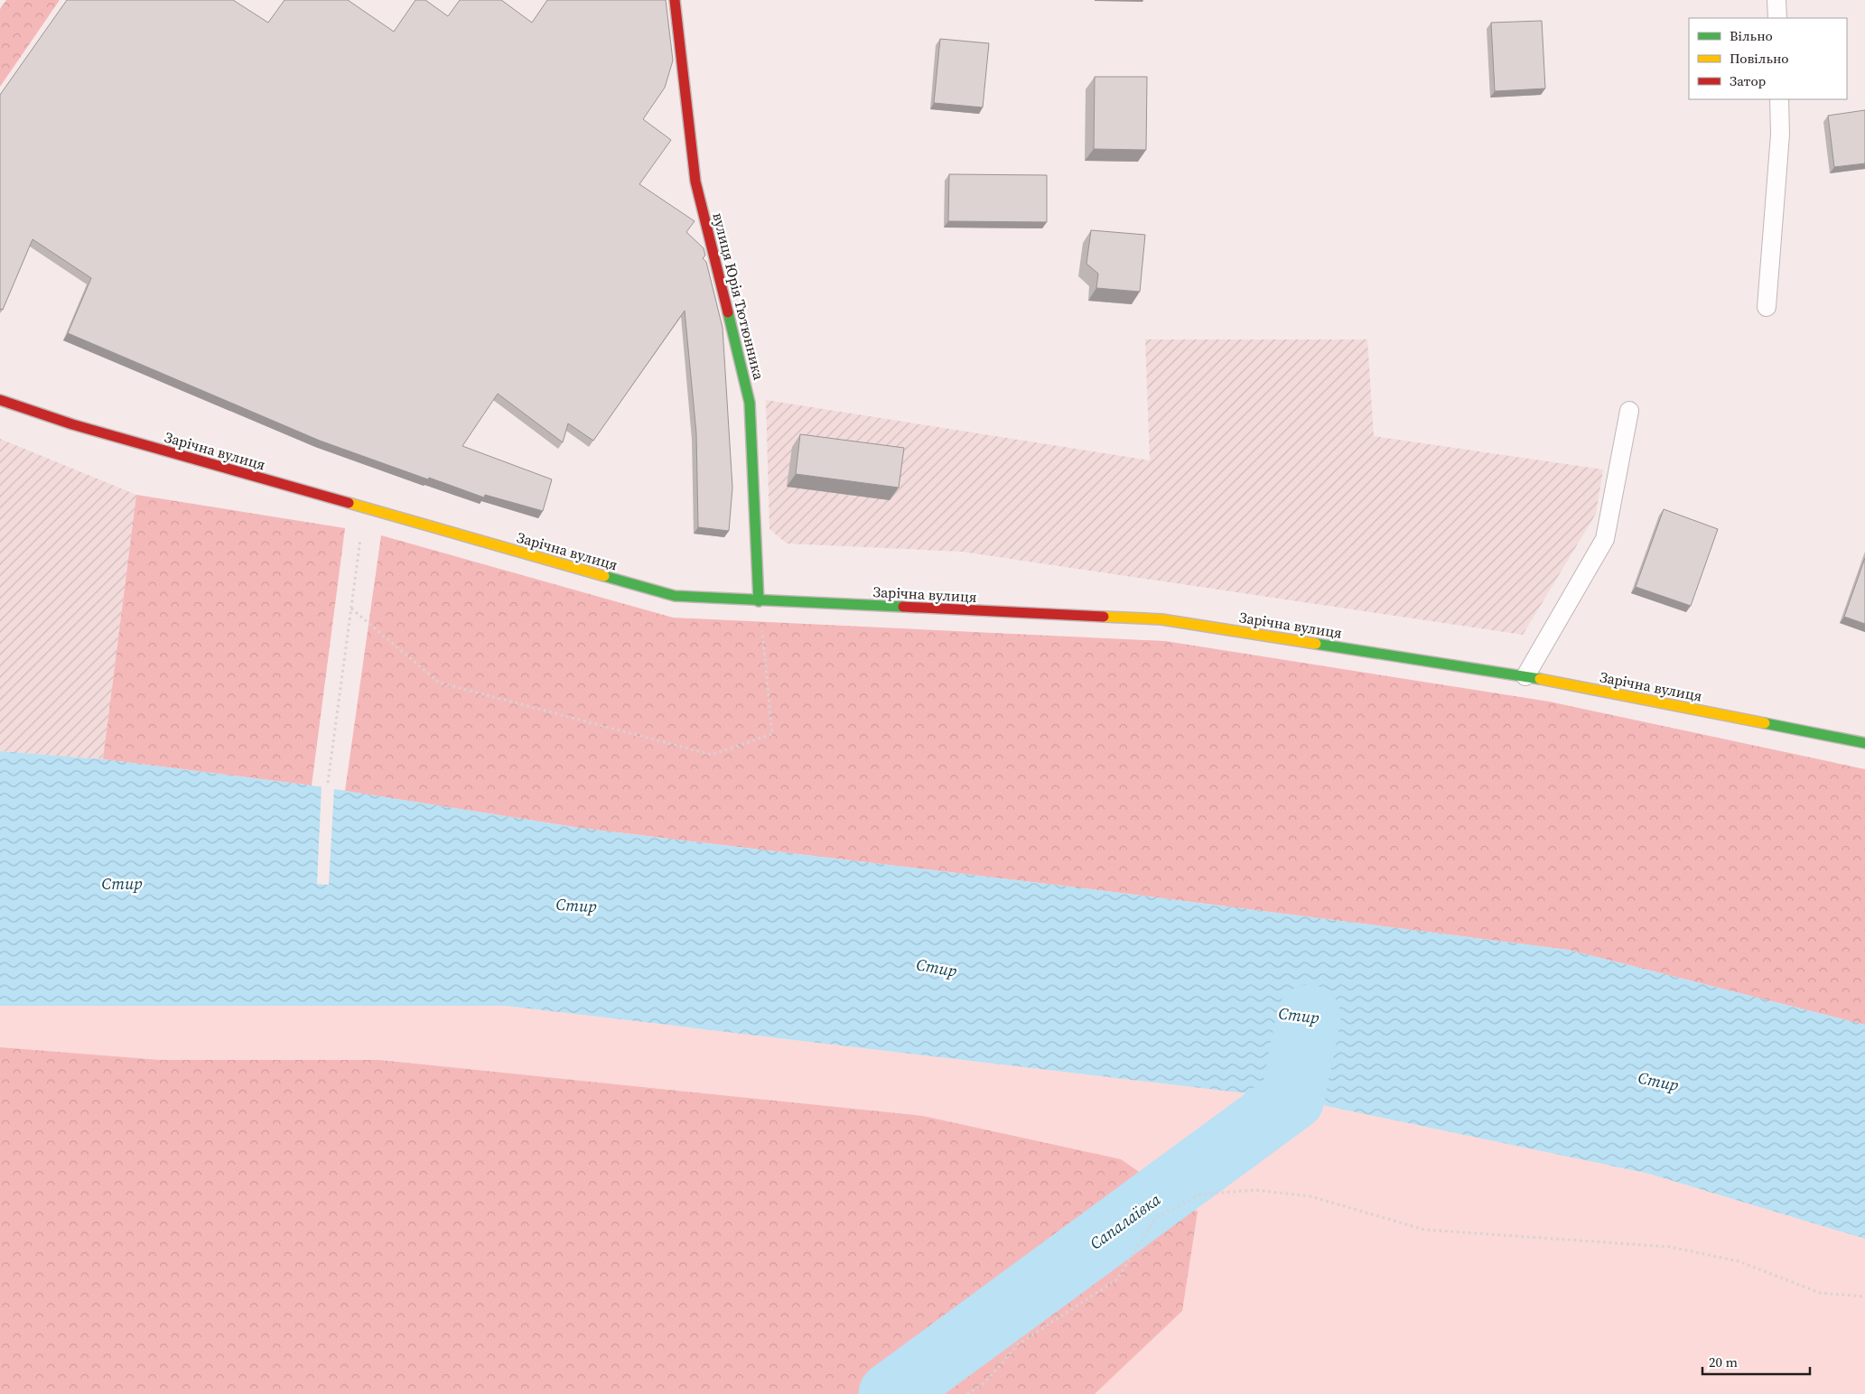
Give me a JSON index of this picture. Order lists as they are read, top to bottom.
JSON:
{
  "streets": {
    "street": ["вулиця Юрія Тютюнника", "Зарічна вулиця"]
  },
  "crossings": [
    ["вулиця Юрія Тютюнника", "Зарічна вулиця"]
  ],
  "water": ["Стир", "Сапалаївка"],
  "legend": ["Вільно", "Повільно", "Затор"],
  "scale_bar": "20 m"
}
